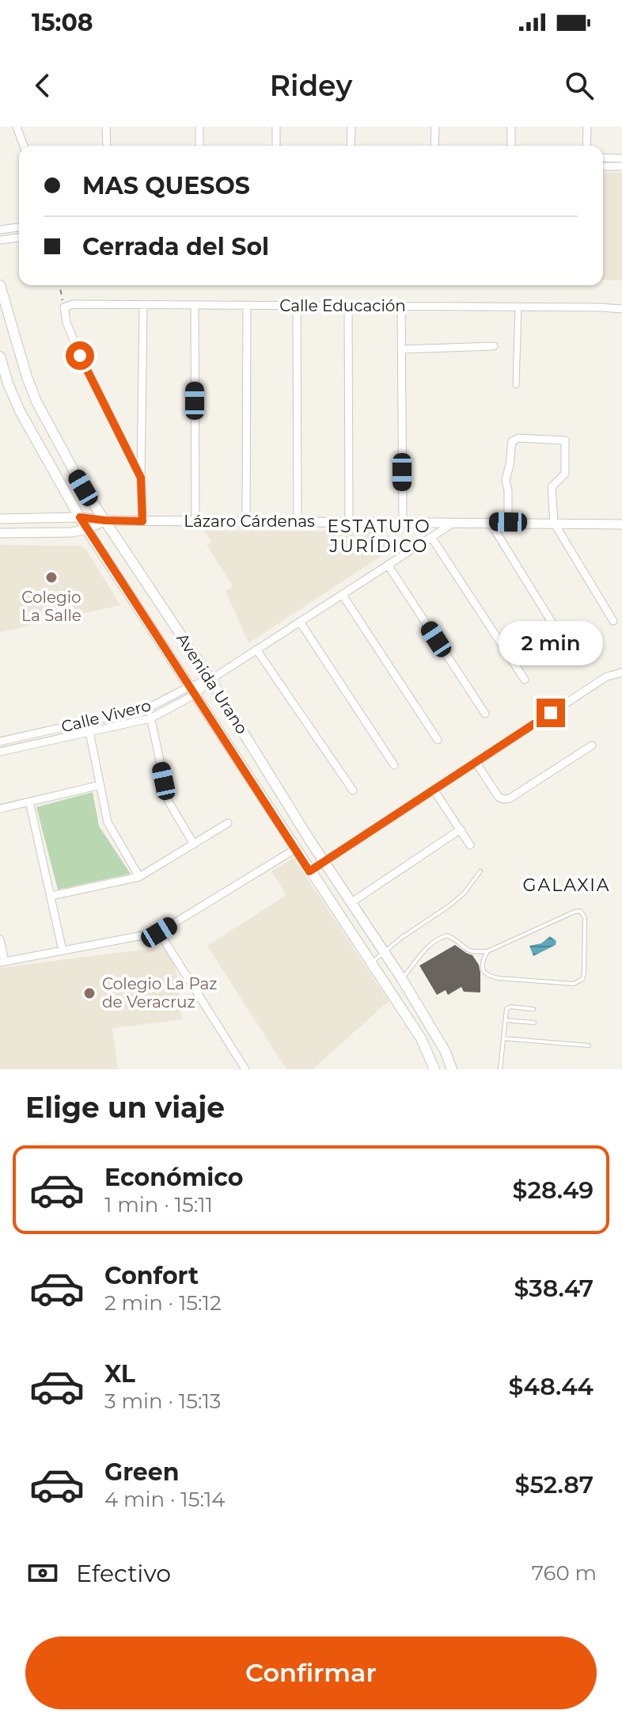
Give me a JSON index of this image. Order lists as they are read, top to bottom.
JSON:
{
  "streets": {
    "main road": ["Avenida Urano"],
    "street": ["Calle Educación", "Lázaro Cárdenas", "Calle Vivero"]
  },
  "crossings": [
    ["Lázaro Cárdenas", "Avenida Urano"],
    ["Lázaro Cárdenas", "Calle Vivero"],
    ["Avenida Urano", "Calle Vivero"]
  ],
  "districts": ["ESTATUTO JURÍDICO", "GALAXIA"],
  "places": ["Colegio La Salle", "Colegio La Paz de Veracruz"],
  "page": {
    "status": "15:08",
    "header": "Ridey",
    "banner": ["MAS QUESOS", "Cerrada del Sol"],
    "bubble": "2 min",
    "heading": "Elige un viaje",
    "list": [
      {
        "name": "Económico",
        "note": "1 min · 15:11",
        "value": "$28.49"
      },
      {
        "name": "Confort",
        "note": "2 min · 15:12",
        "value": "$38.47"
      },
      {
        "name": "XL",
        "note": "3 min · 15:13",
        "value": "$48.44"
      },
      {
        "name": "Green",
        "note": "4 min · 15:14",
        "value": "$52.87"
      }
    ],
    "pay": ["Efectivo", "760 m"],
    "buttons": "Confirmar"
  }
}
